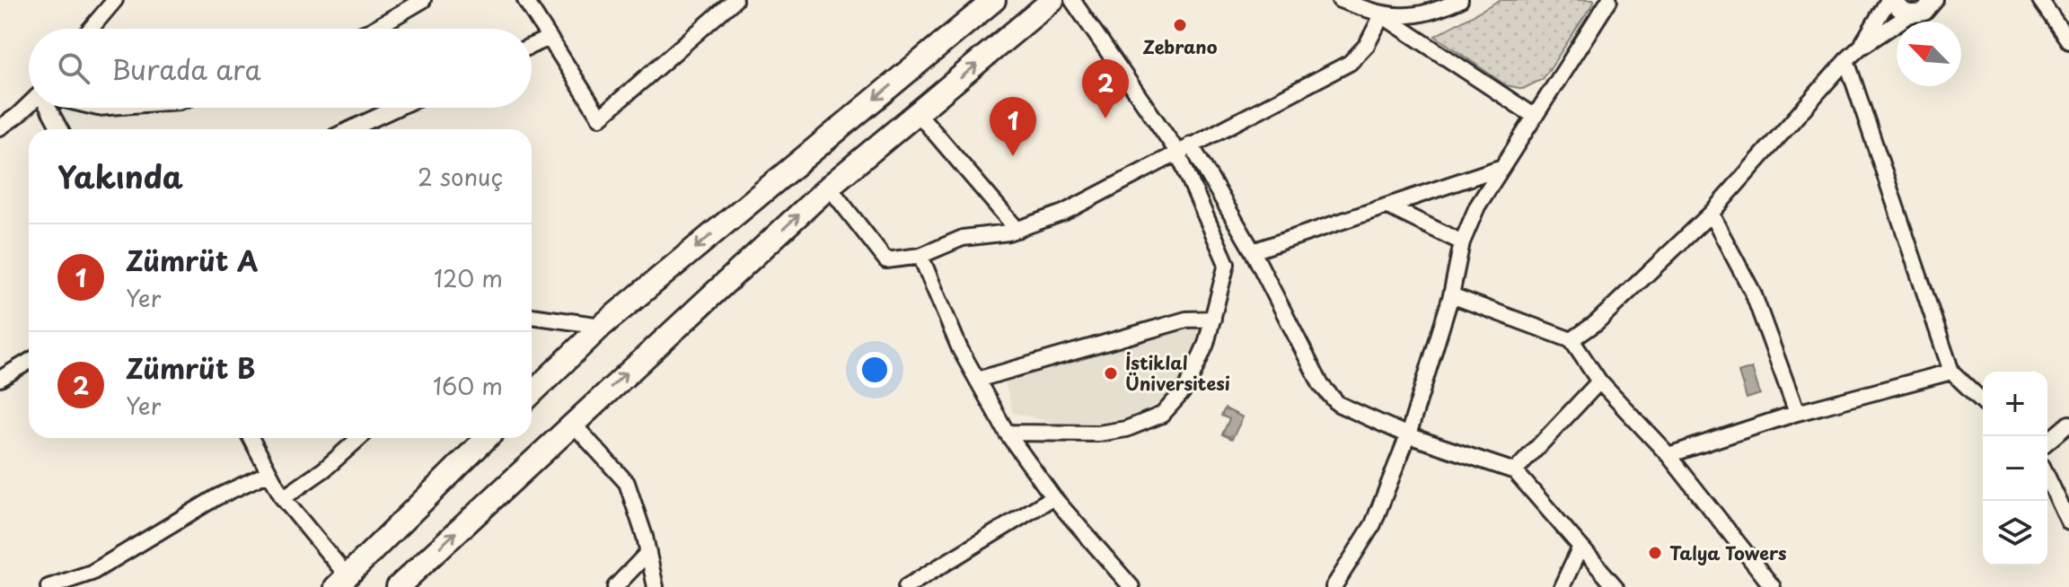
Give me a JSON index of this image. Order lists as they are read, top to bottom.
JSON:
{
  "places": ["Zebrano", "İstiklal Üniversitesi", "Talya Towers"],
  "north": "top left",
  "page": {
    "search": "Burada ara",
    "pins": ["2", "1"],
    "heading": ["Yakında", "2 sonuç"],
    "list": [
      {
        "mark": "1",
        "name": "Zümrüt A",
        "note": "Yer",
        "value": "120 m"
      },
      {
        "mark": "2",
        "name": "Zümrüt B",
        "note": "Yer",
        "value": "160 m"
      }
    ],
    "map_buttons": ["+", "−"]
  }
}
